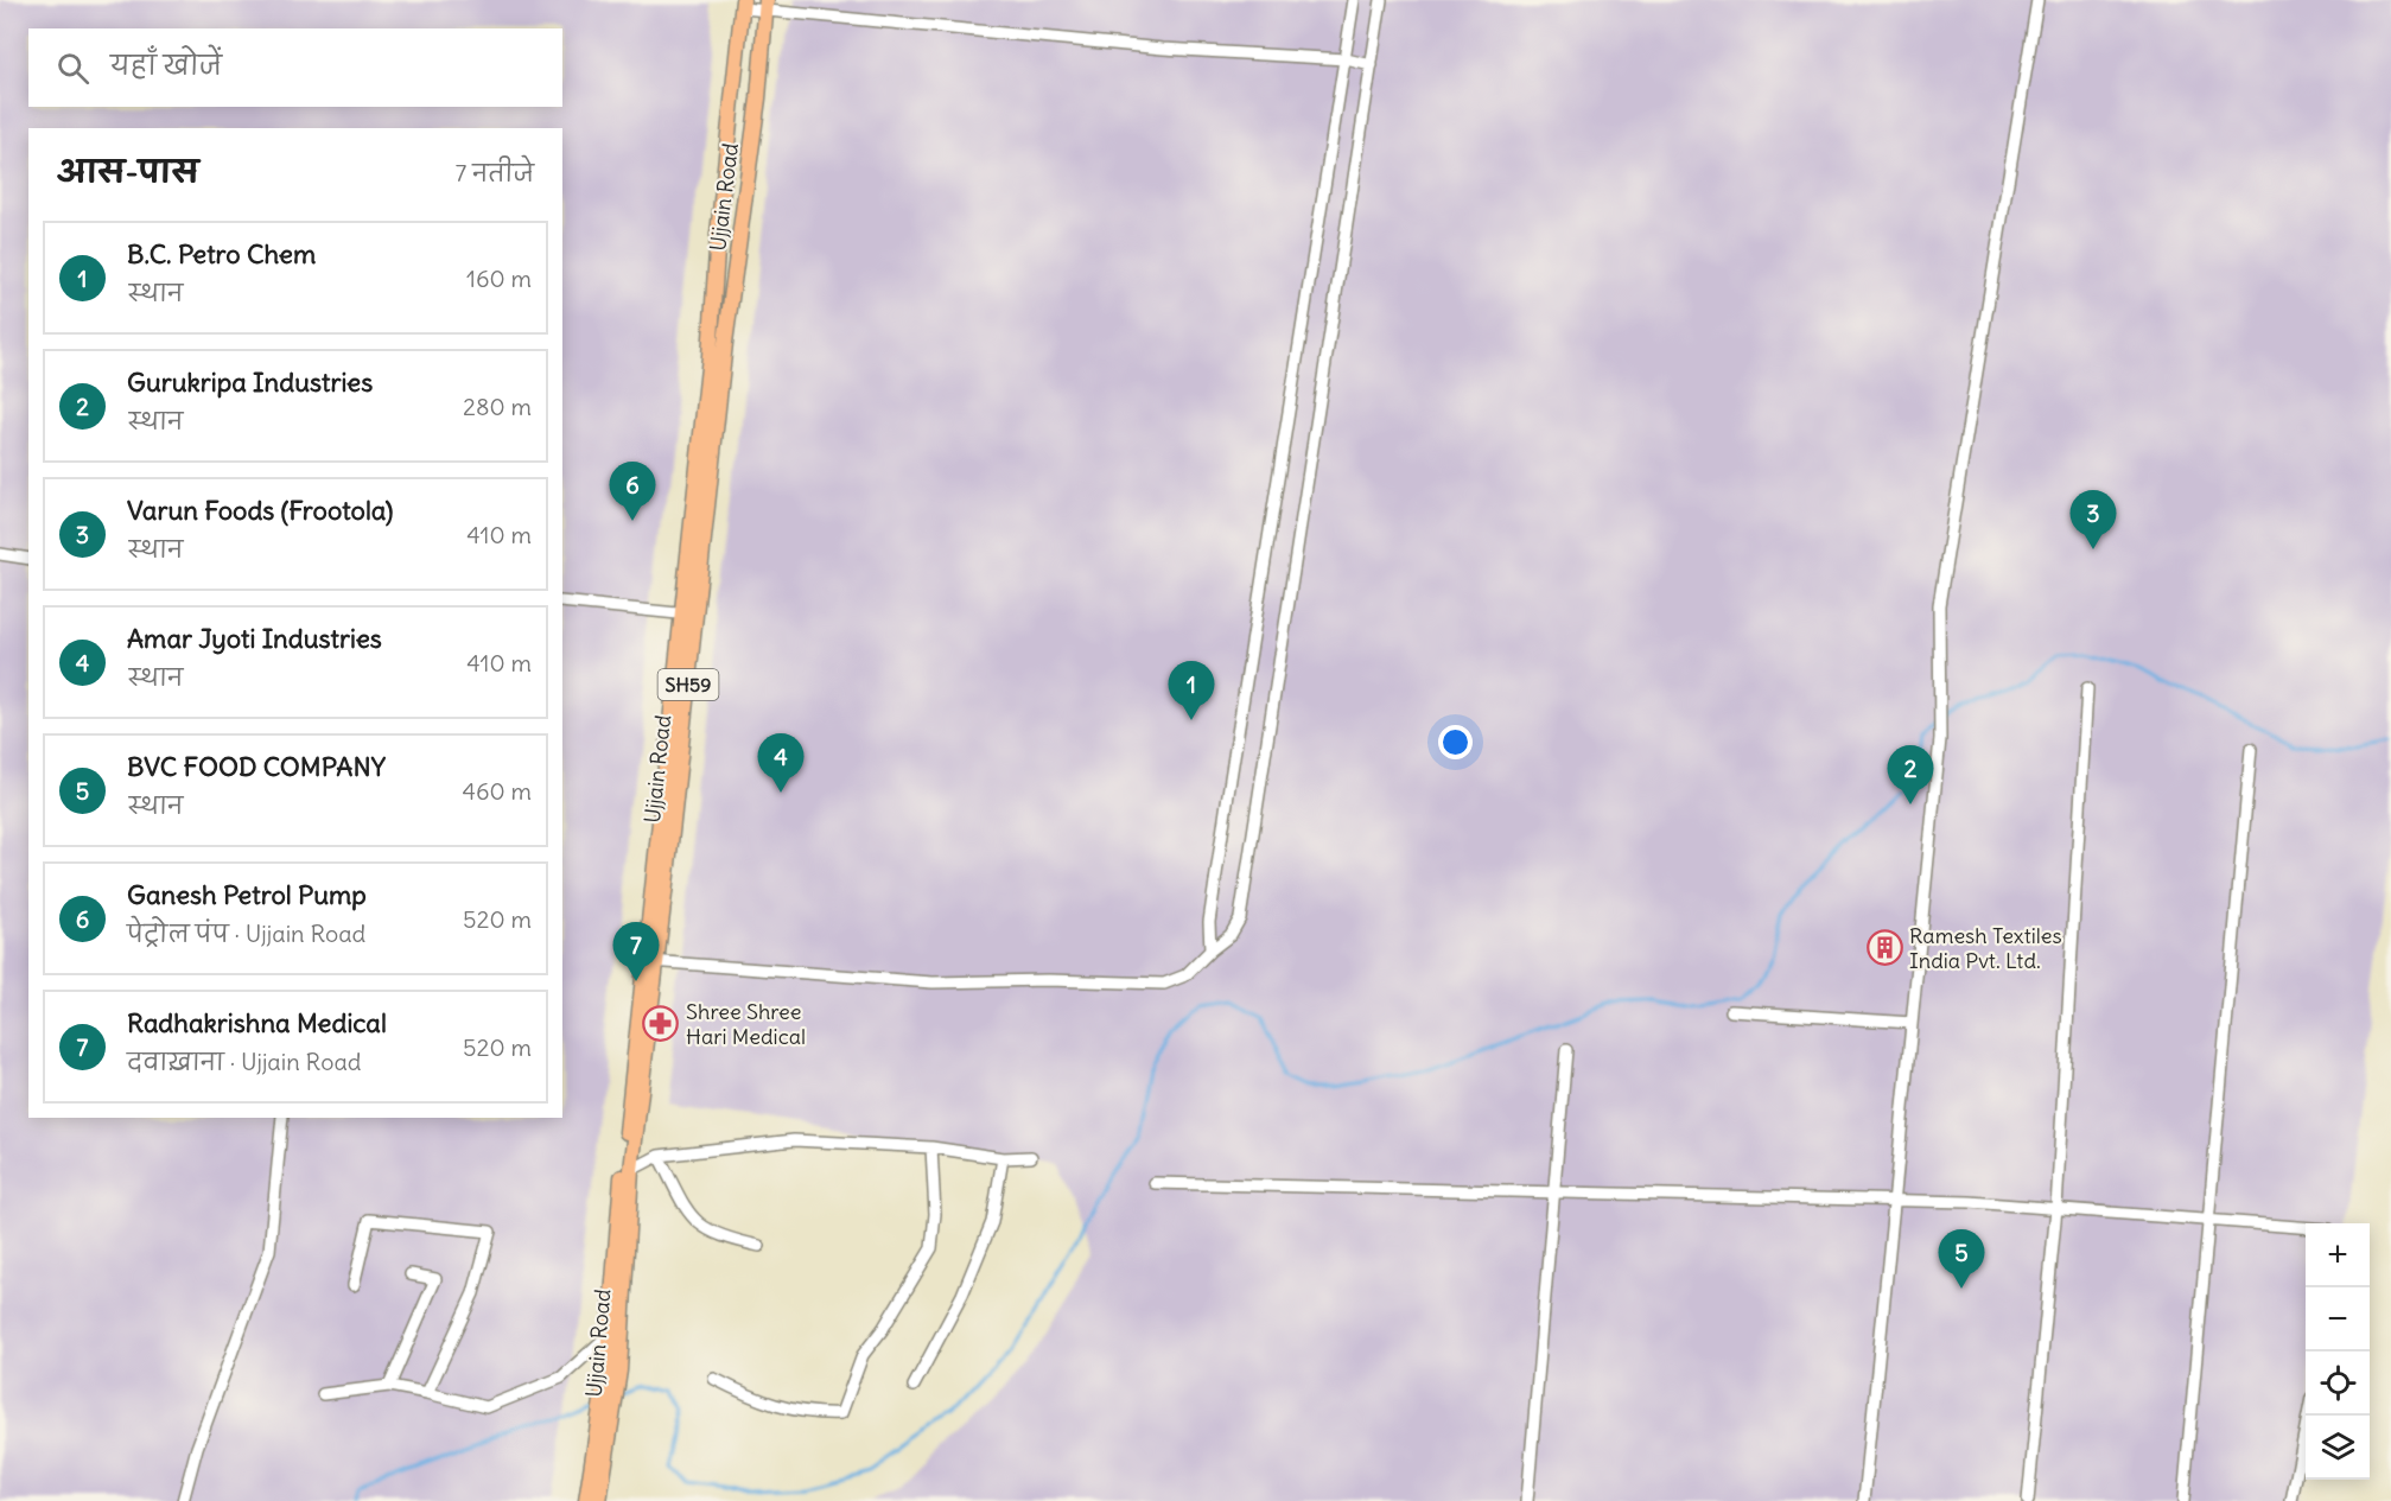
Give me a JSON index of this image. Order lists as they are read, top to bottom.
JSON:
{
  "streets": {
    "main road": ["Ujjain Road", "SH59"]
  },
  "places": {
    "building": ["Ramesh Textiles India Pvt. Ltd."],
    "pharmacy": ["Shree Shree Hari Medical"]
  },
  "page": {
    "search": "यहाँ खोजें",
    "heading": ["आस-पास", "7 नतीजे"],
    "list": [
      {
        "mark": "1",
        "name": "B.C. Petro Chem",
        "note": "स्थान",
        "value": "160 m"
      },
      {
        "mark": "2",
        "name": "Gurukripa Industries",
        "note": "स्थान",
        "value": "280 m"
      },
      {
        "mark": "3",
        "name": "Varun Foods (Frootola)",
        "note": "स्थान",
        "value": "410 m"
      },
      {
        "mark": "4",
        "name": "Amar Jyoti Industries",
        "note": "स्थान",
        "value": "410 m"
      },
      {
        "mark": "5",
        "name": "BVC FOOD COMPANY",
        "note": "स्थान",
        "value": "460 m"
      },
      {
        "mark": "6",
        "name": "Ganesh Petrol Pump",
        "note": "पेट्रोल पंप · Ujjain Road",
        "value": "520 m"
      },
      {
        "mark": "7",
        "name": "Radhakrishna Medical",
        "note": "दवाख़ाना · Ujjain Road",
        "value": "520 m"
      }
    ],
    "pins": [
      "6",
      "3",
      "1",
      "4",
      "2",
      "7",
      "5"
    ],
    "map_buttons": ["+", "−"]
  }
}
